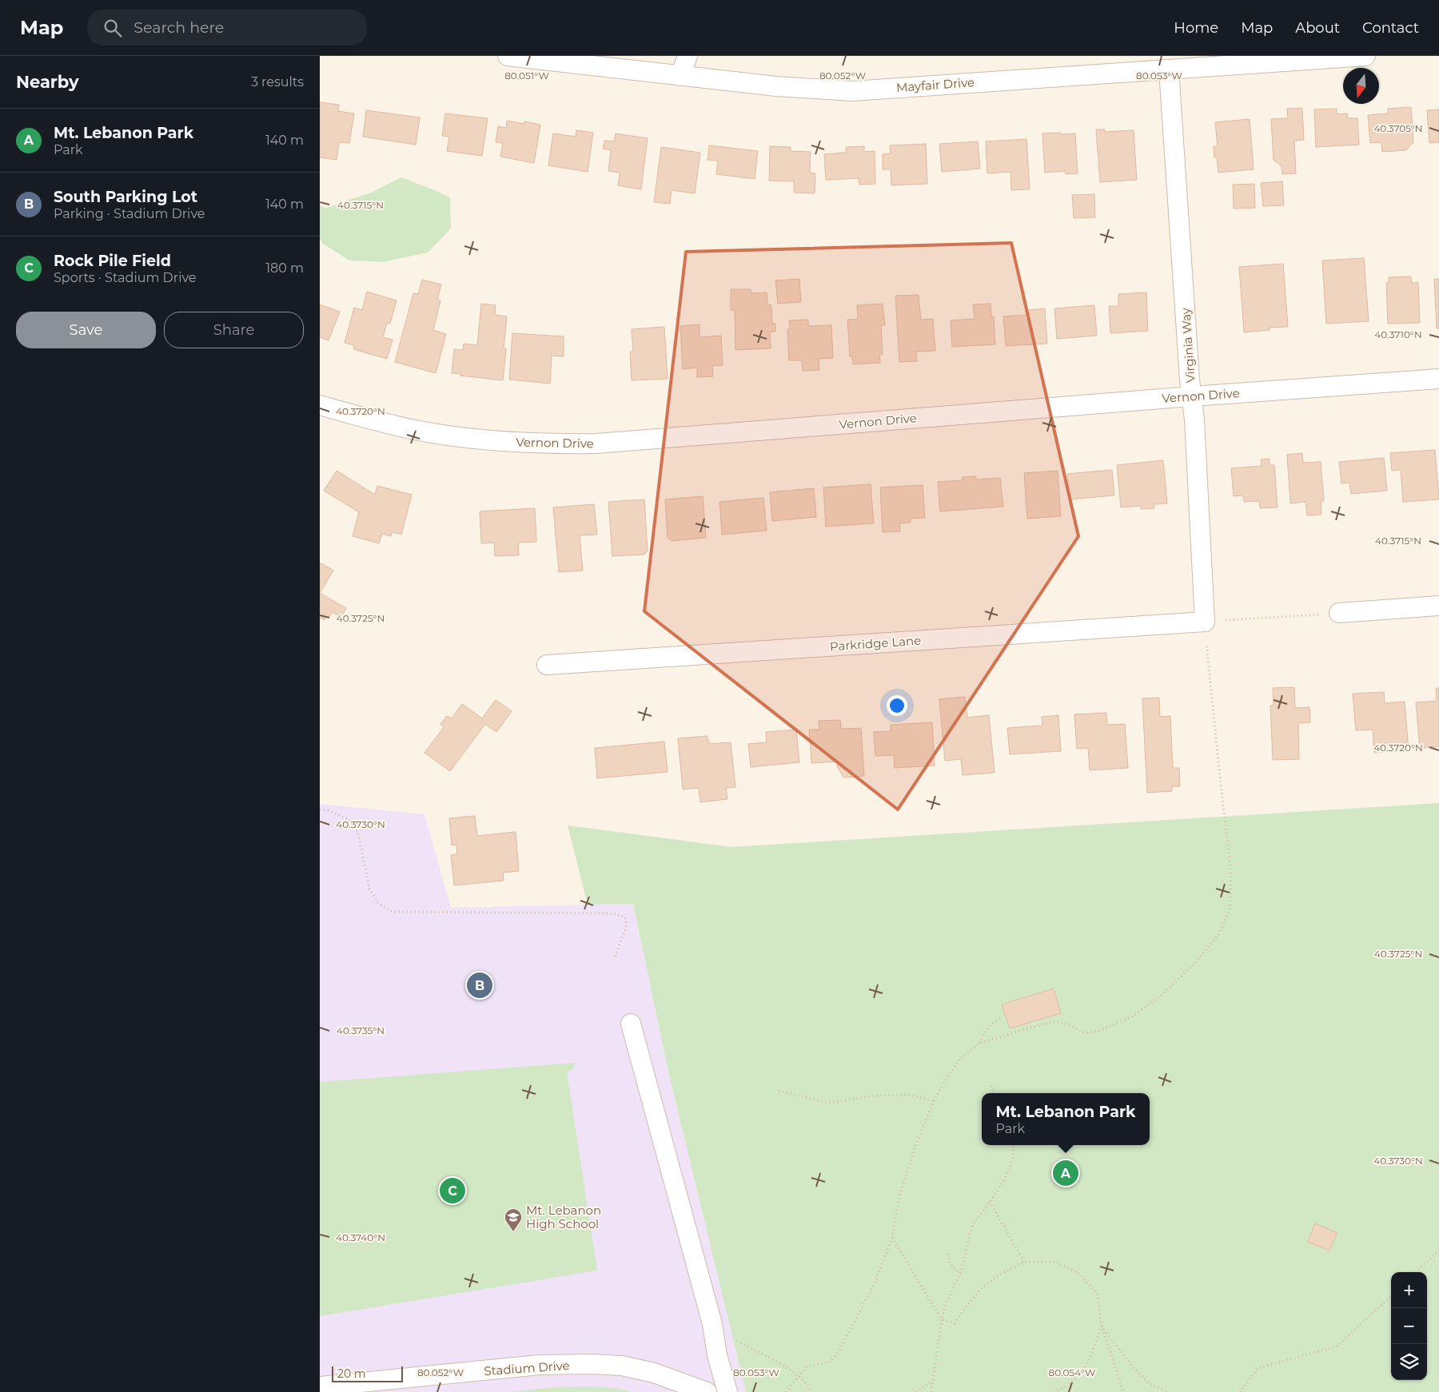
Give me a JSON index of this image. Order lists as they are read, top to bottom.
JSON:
{
  "streets": {
    "street": [
      "Mayfair Drive",
      "Virginia Way",
      "Vernon Drive",
      "Parkridge Lane",
      "Stadium Drive"
    ]
  },
  "crossings": [
    ["Mayfair Drive", "Virginia Way"],
    ["Virginia Way", "Vernon Drive"],
    ["Virginia Way", "Parkridge Lane"]
  ],
  "places": {
    "school or university": ["Mt. Lebanon High School"]
  },
  "scale_bar": "20 m",
  "north": "bottom",
  "page": {
    "header": "Map",
    "search": "Search here",
    "nav": [
      "Home",
      "Map",
      "About",
      "Contact"
    ],
    "heading": ["Nearby", "3 results"],
    "list": [
      {
        "mark": "A",
        "name": "Mt. Lebanon Park",
        "note": "Park",
        "value": "140 m"
      },
      {
        "mark": "B",
        "name": "South Parking Lot",
        "note": "Parking · Stadium Drive",
        "value": "140 m"
      },
      {
        "mark": "C",
        "name": "Rock Pile Field",
        "note": "Sports · Stadium Drive",
        "value": "180 m"
      }
    ],
    "buttons": ["Save", "Share"],
    "pins": ["B", "A", "C"],
    "popup": ["Mt. Lebanon Park", "Park"],
    "map_buttons": ["+", "−"],
    "scale": "20 m"
  },
  "coordinates": [
    "80.051°W",
    "80.052°W",
    "80.053°W",
    "40.3705°N",
    "40.3715°N",
    "40.3710°N",
    "40.3720°N",
    "40.3725°N",
    "40.3730°N",
    "40.3735°N",
    "40.3740°N",
    "80.054°W"
  ]
}
